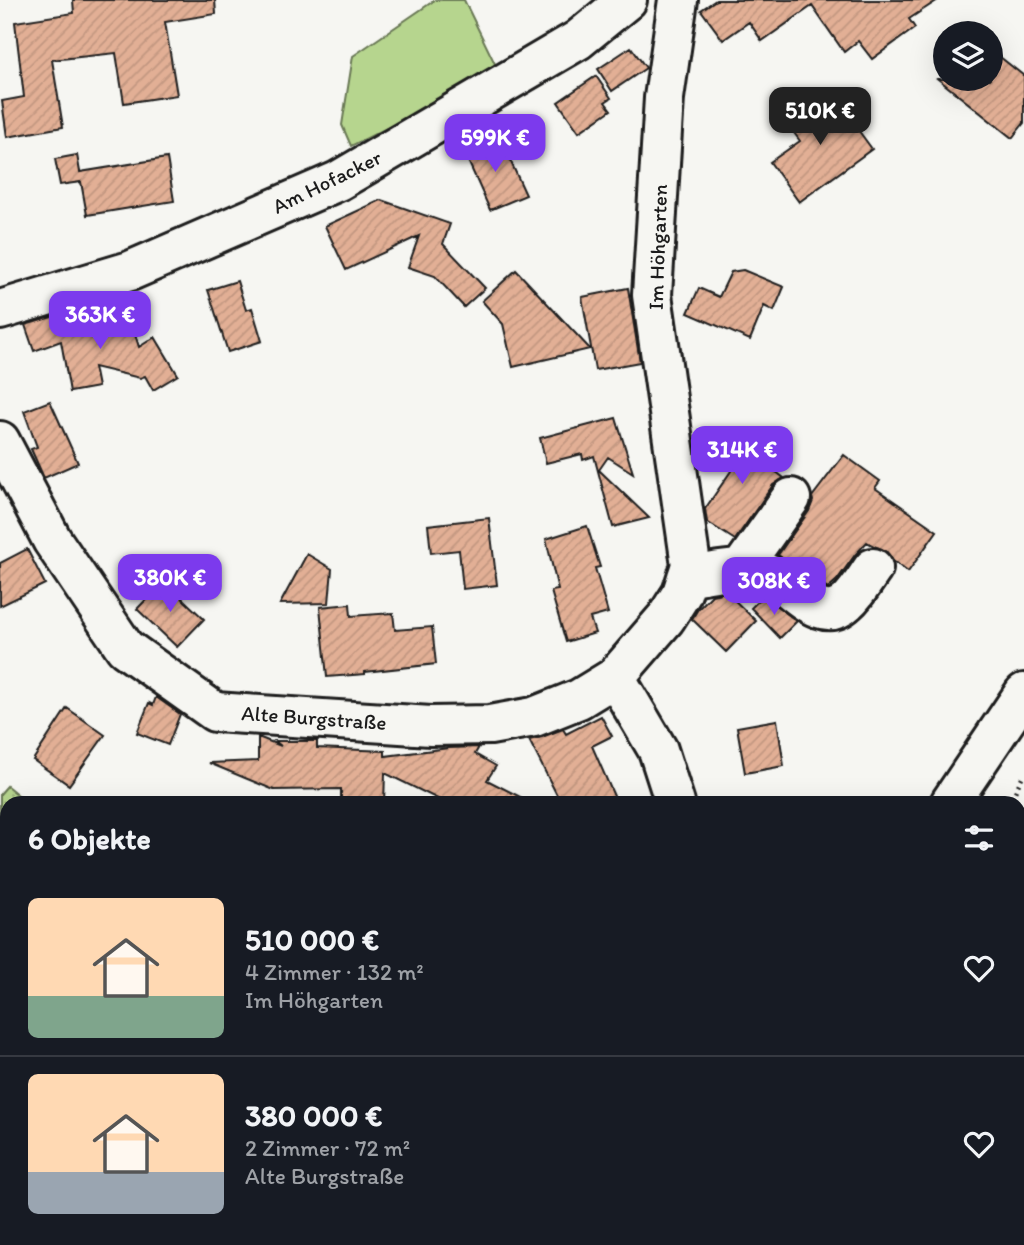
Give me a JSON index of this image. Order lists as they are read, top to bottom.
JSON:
{
  "streets": {
    "street": ["Am Hofacker", "Im Höhgarten", "Alte Burgstraße"]
  },
  "crossings": [
    ["Im Höhgarten", "Alte Burgstraße"]
  ],
  "page": {
    "price": [
      "510K €",
      "599K €",
      "363K €",
      "314K €",
      "380K €",
      "308K €"
    ],
    "heading": "6 Objekte",
    "list": [
      {
        "name": "510 000 €",
        "note": "4 Zimmer · 132 m² · Im Höhgarten"
      },
      {
        "name": "380 000 €",
        "note": "2 Zimmer · 72 m² · Alte Burgstraße"
      }
    ]
  }
}
